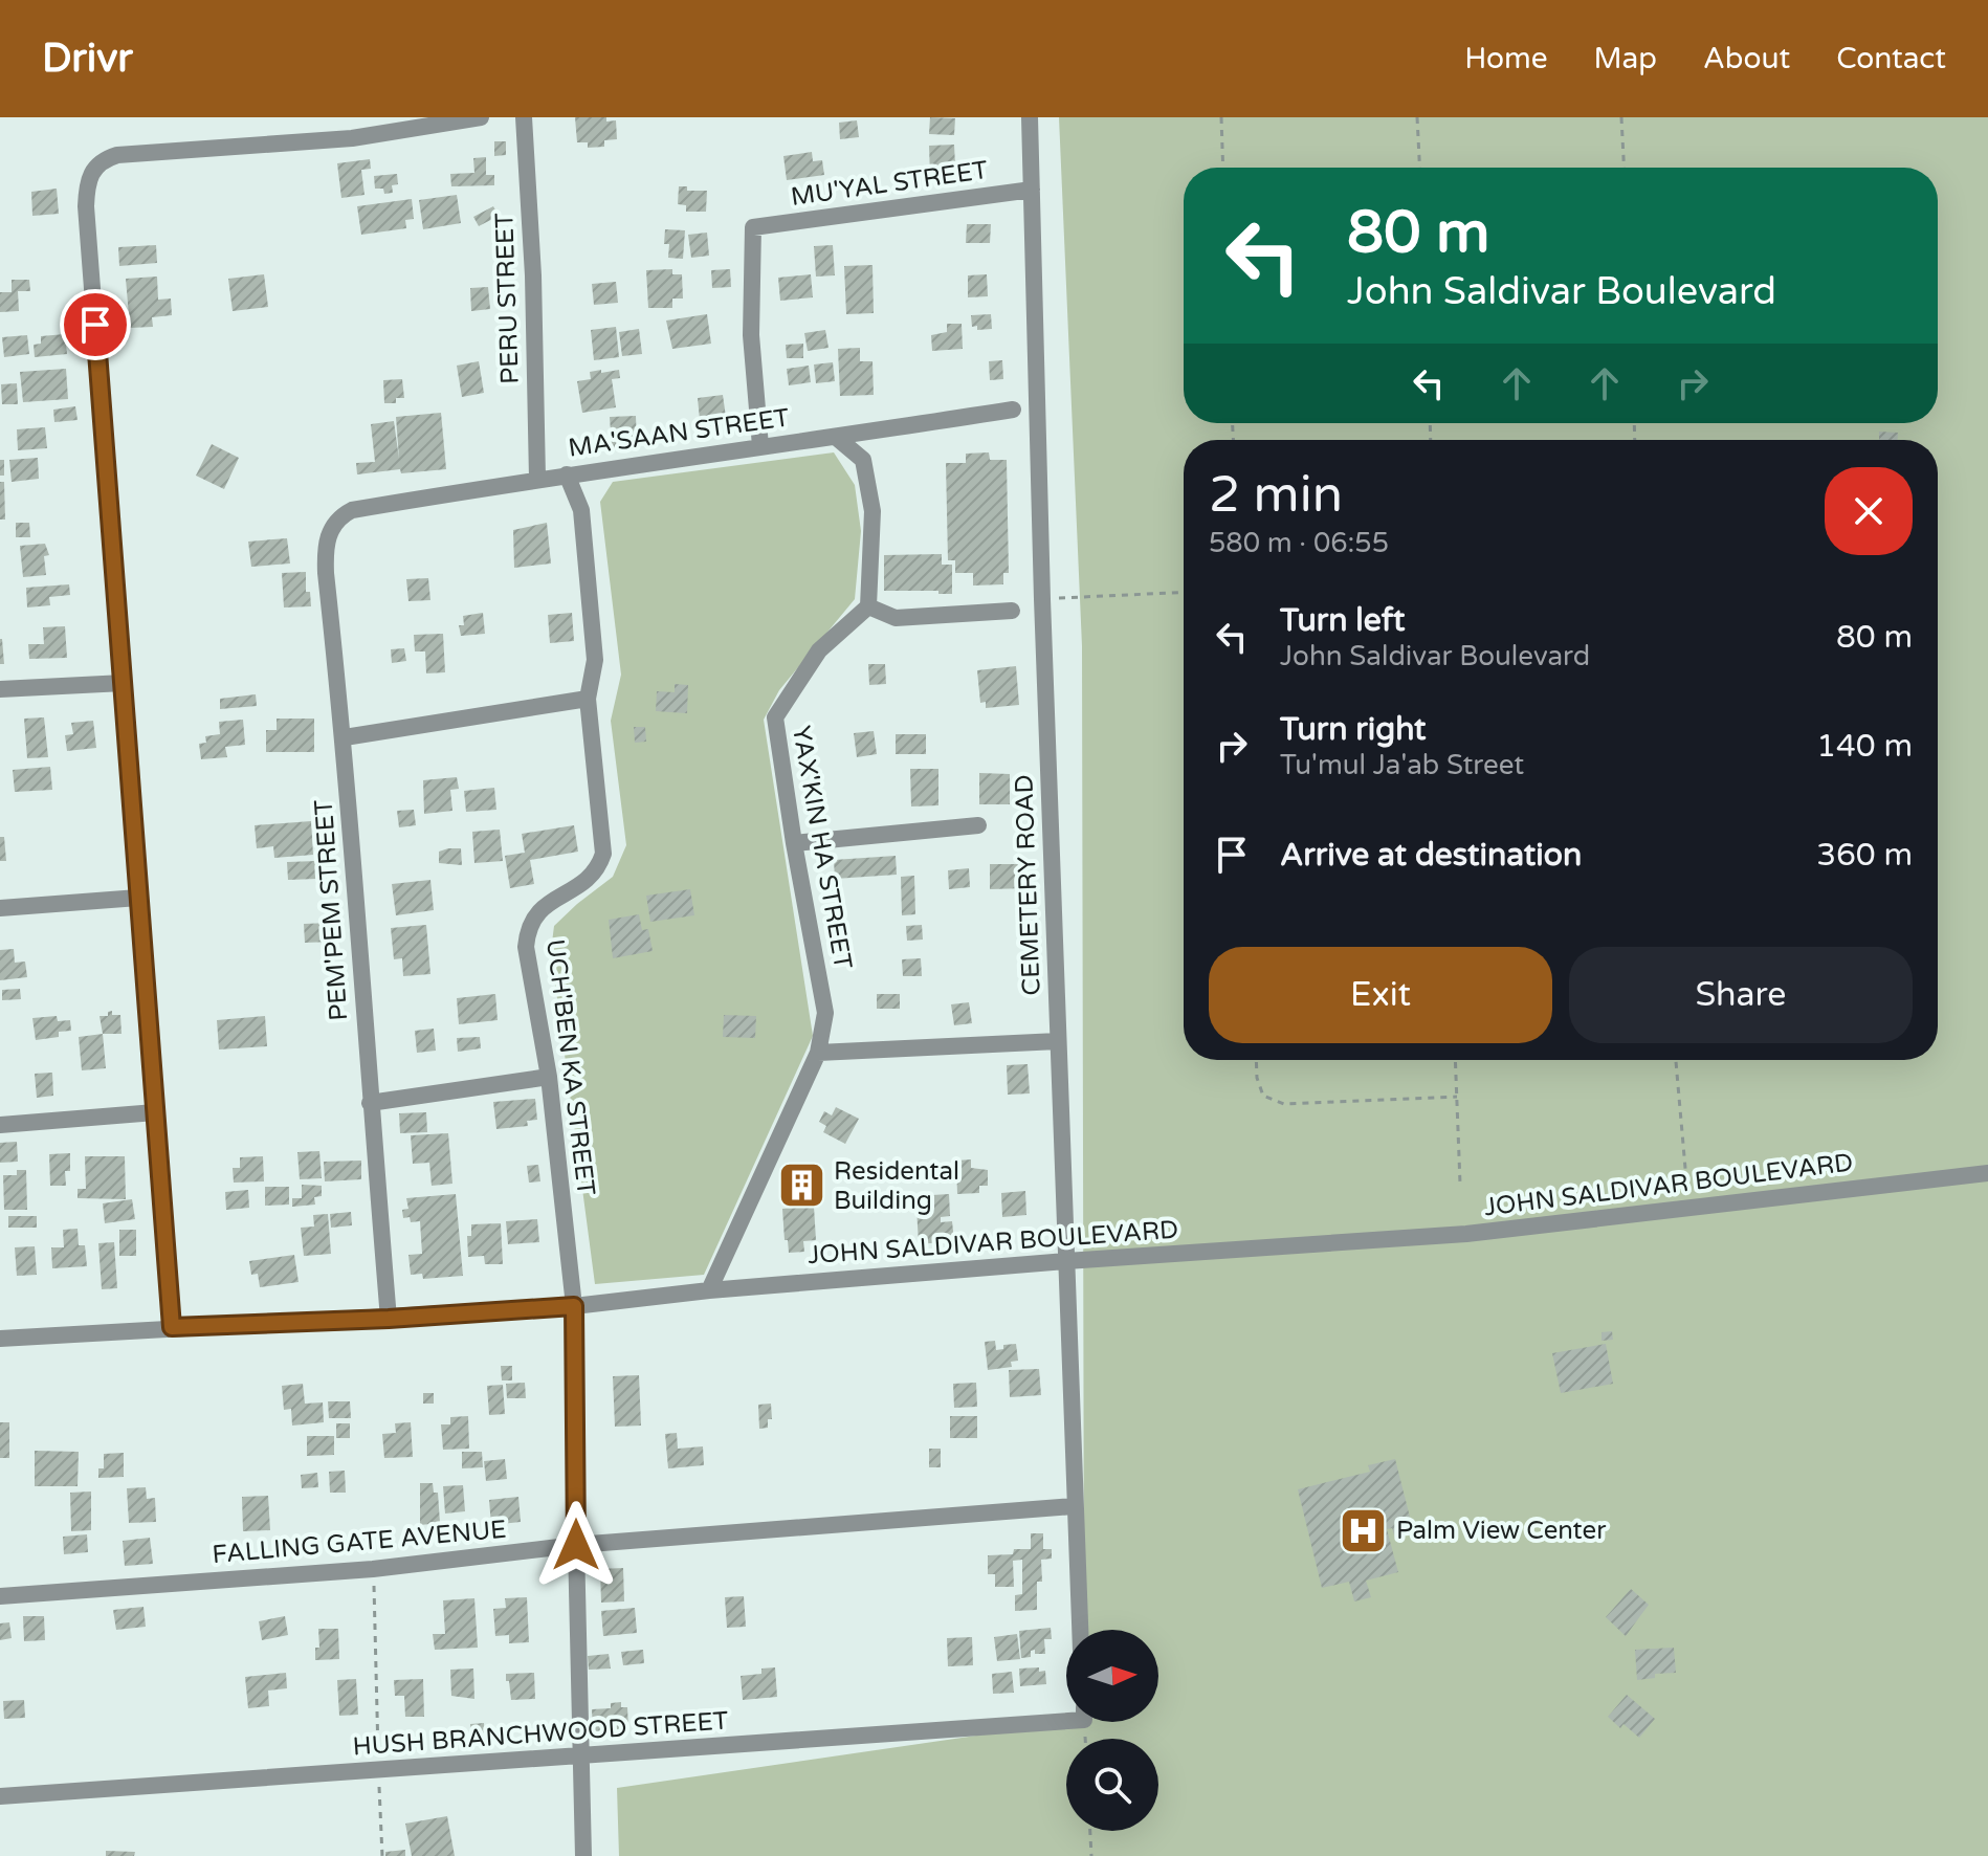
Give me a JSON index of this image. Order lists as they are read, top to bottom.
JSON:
{
  "streets": {
    "street": [
      "MU'YAL STREET",
      "PERU STREET",
      "MA'SAAN STREET",
      "YAX'KIN HA STREET",
      "CEMETERY ROAD",
      "PEM'PEM STREET",
      "UCH'BEN KA STREET",
      "JOHN SALDIVAR BOULEVARD",
      "FALLING GATE AVENUE",
      "HUSH BRANCHWOOD STREET"
    ]
  },
  "crossings": [
    ["MU'YAL STREET", "MA'SAAN STREET"],
    ["MU'YAL STREET", "CEMETERY ROAD"],
    ["PERU STREET", "MA'SAAN STREET"],
    ["MA'SAAN STREET", "PEM'PEM STREET"],
    ["MA'SAAN STREET", "UCH'BEN KA STREET"],
    ["YAX'KIN HA STREET", "JOHN SALDIVAR BOULEVARD"],
    ["CEMETERY ROAD", "JOHN SALDIVAR BOULEVARD"],
    ["CEMETERY ROAD", "FALLING GATE AVENUE"],
    ["PEM'PEM STREET", "JOHN SALDIVAR BOULEVARD"],
    ["UCH'BEN KA STREET", "JOHN SALDIVAR BOULEVARD"],
    ["UCH'BEN KA STREET", "FALLING GATE AVENUE"],
    ["UCH'BEN KA STREET", "HUSH BRANCHWOOD STREET"]
  ],
  "places": {
    "building": ["Residental Building"],
    "hospital": ["Palm View Center"]
  },
  "north": "right",
  "page": {
    "header": "Drivr",
    "nav": [
      "Home",
      "Map",
      "About",
      "Contact"
    ],
    "turn": ["80 m", "John Saldivar Boulevard"],
    "heading": ["2 min", "580 m · 06:55"],
    "list": [
      {
        "name": "Turn left",
        "note": "John Saldivar Boulevard",
        "value": "80 m"
      },
      {
        "name": "Turn right",
        "note": "Tu'mul Ja'ab Street",
        "value": "140 m"
      },
      {
        "name": "Arrive at destination",
        "value": "360 m"
      }
    ],
    "buttons": ["Exit", "Share"]
  }
}
